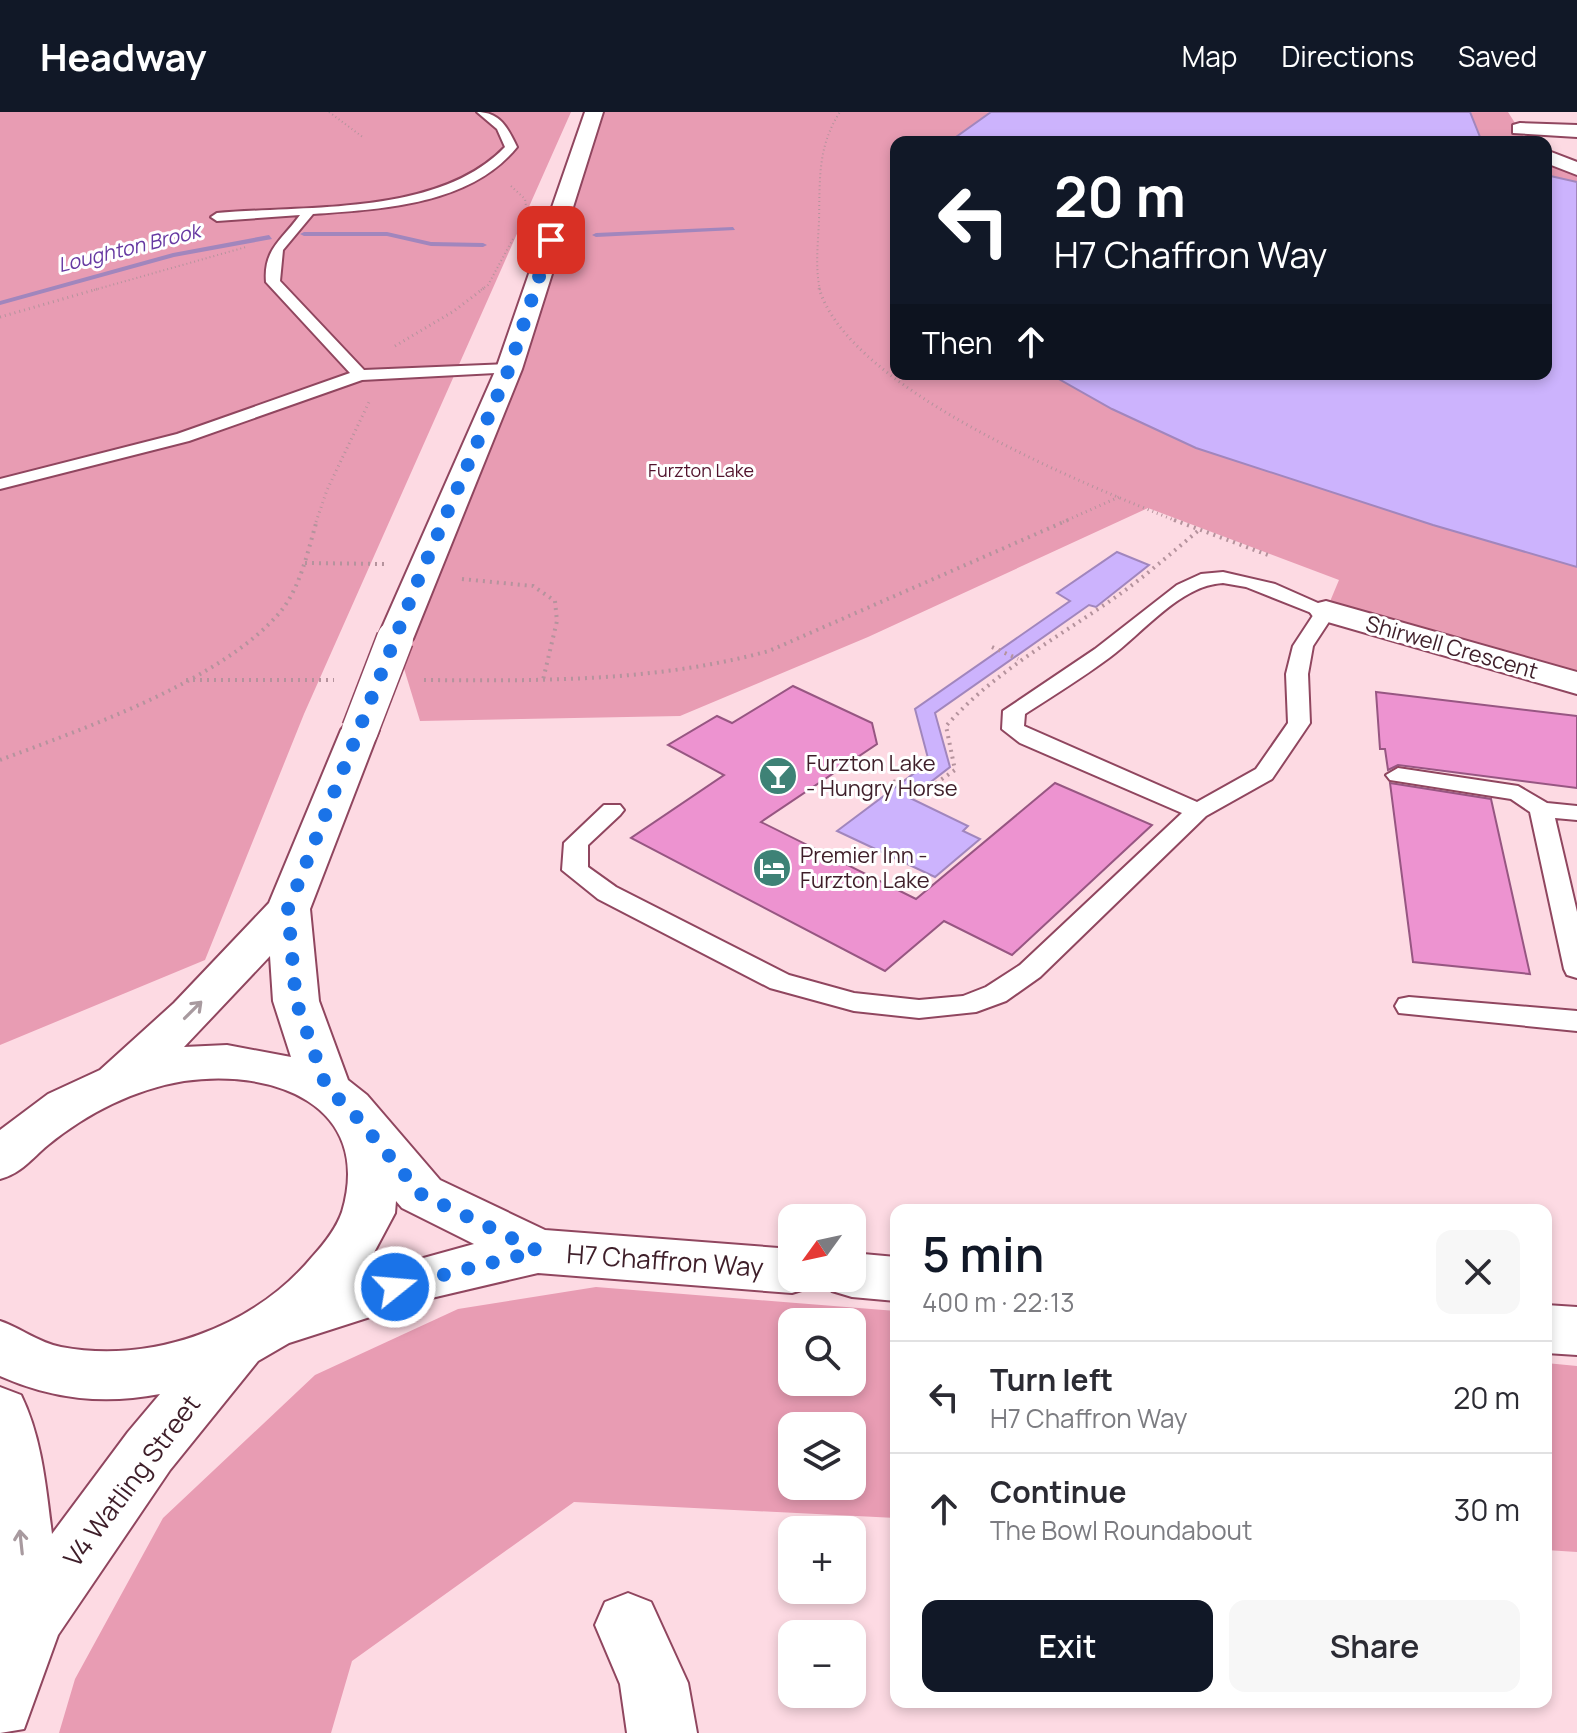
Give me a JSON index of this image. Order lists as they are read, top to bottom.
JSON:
{
  "streets": {
    "street": ["Shirwell Crescent", "H7 Chaffron Way", "V4 Watling Street"]
  },
  "crossings": [
    ["H7 Chaffron Way", "V4 Watling Street"]
  ],
  "water": ["Loughton Brook"],
  "parks": ["Furzton Lake"],
  "places": {
    "bar": ["Furzton Lake - Hungry Horse"],
    "hotel": ["Premier Inn - Furzton Lake"]
  },
  "north": "bottom left",
  "page": {
    "header": "Headway",
    "nav": ["Map", "Directions", "Saved"],
    "turn": ["20 m", "H7 Chaffron Way"],
    "then": "Then",
    "map_buttons": ["+", "−"],
    "heading": ["5 min", "400 m · 22:13"],
    "list": [
      {
        "name": "Turn left",
        "note": "H7 Chaffron Way",
        "value": "20 m"
      },
      {
        "name": "Continue",
        "note": "The Bowl Roundabout",
        "value": "30 m"
      }
    ],
    "buttons": ["Exit", "Share"]
  }
}
